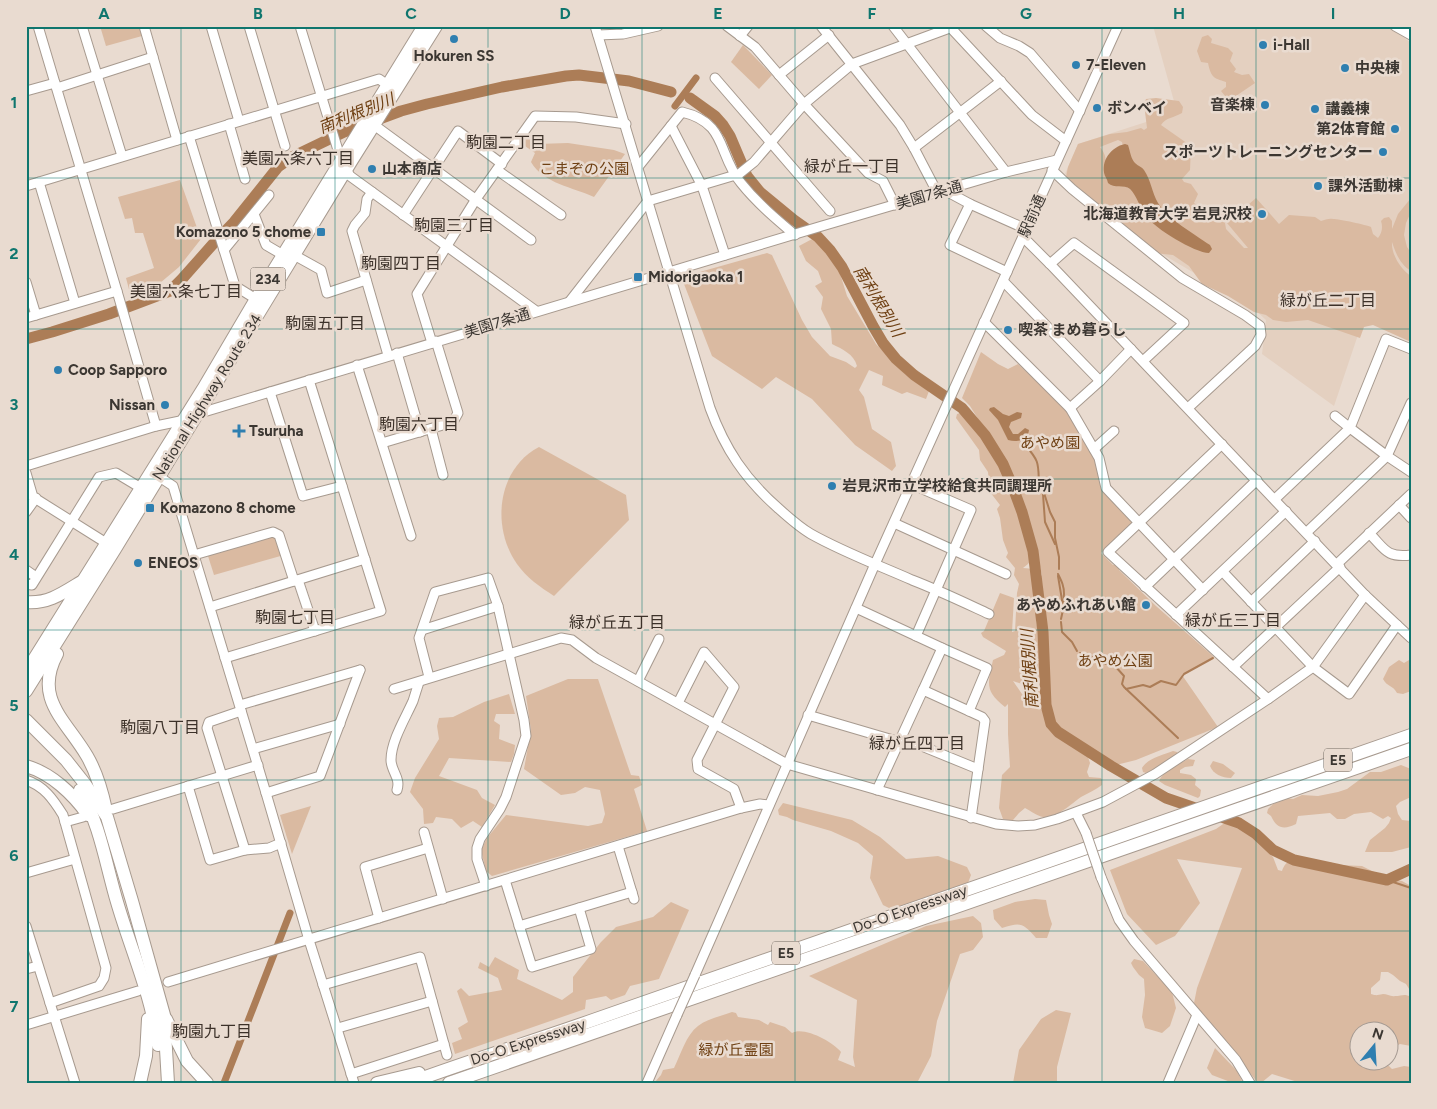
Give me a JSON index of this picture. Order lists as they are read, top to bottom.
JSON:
{
  "streets": {
    "highway": [
      "234",
      "National Highway Route 234",
      "E5",
      "Do-O Expressway"
    ],
    "street": ["美園7条通", "駅前通"]
  },
  "crossings": [
    ["美園7条通", "駅前通"],
    ["美園7条通", "National Highway Route 234"]
  ],
  "districts": [
    "駒園二丁目",
    "美園六条六丁目",
    "緑が丘一丁目",
    "駒園三丁目",
    "駒園四丁目",
    "美園六条七丁目",
    "緑が丘二丁目",
    "駒園五丁目",
    "駒園六丁目",
    "駒園七丁目",
    "緑が丘三丁目",
    "緑が丘五丁目",
    "駒園八丁目",
    "緑が丘四丁目",
    "駒園九丁目"
  ],
  "water": ["南利根別川"],
  "parks": [
    "こまぞの公園",
    "あやめ園",
    "あやめ公園",
    "緑が丘霊園"
  ],
  "places": {
    "other": [
      "Hokuren SS",
      "i-Hall",
      "7-Eleven",
      "中央棟",
      "音楽棟",
      "ボンベイ",
      "講義棟",
      "第2体育館",
      "スポーツトレーニングセンター",
      "山本商店",
      "課外活動棟",
      "北海道教育大学 岩見沢校",
      "喫茶 まめ暮らし",
      "Coop Sapporo",
      "Nissan",
      "岩見沢市立学校給食共同調理所",
      "ENEOS",
      "あやめふれあい館"
    ],
    "transit": ["Komazono 5 chome", "Midorigaoka 1", "Komazono 8 chome"],
    "health": ["Tsuruha"]
  },
  "north": "top",
  "grid": {
    "columns": [
      "A",
      "B",
      "C",
      "D",
      "E",
      "F",
      "G",
      "H",
      "I"
    ],
    "rows": [
      "1",
      "2",
      "3",
      "4",
      "5",
      "6",
      "7"
    ]
  }
}
